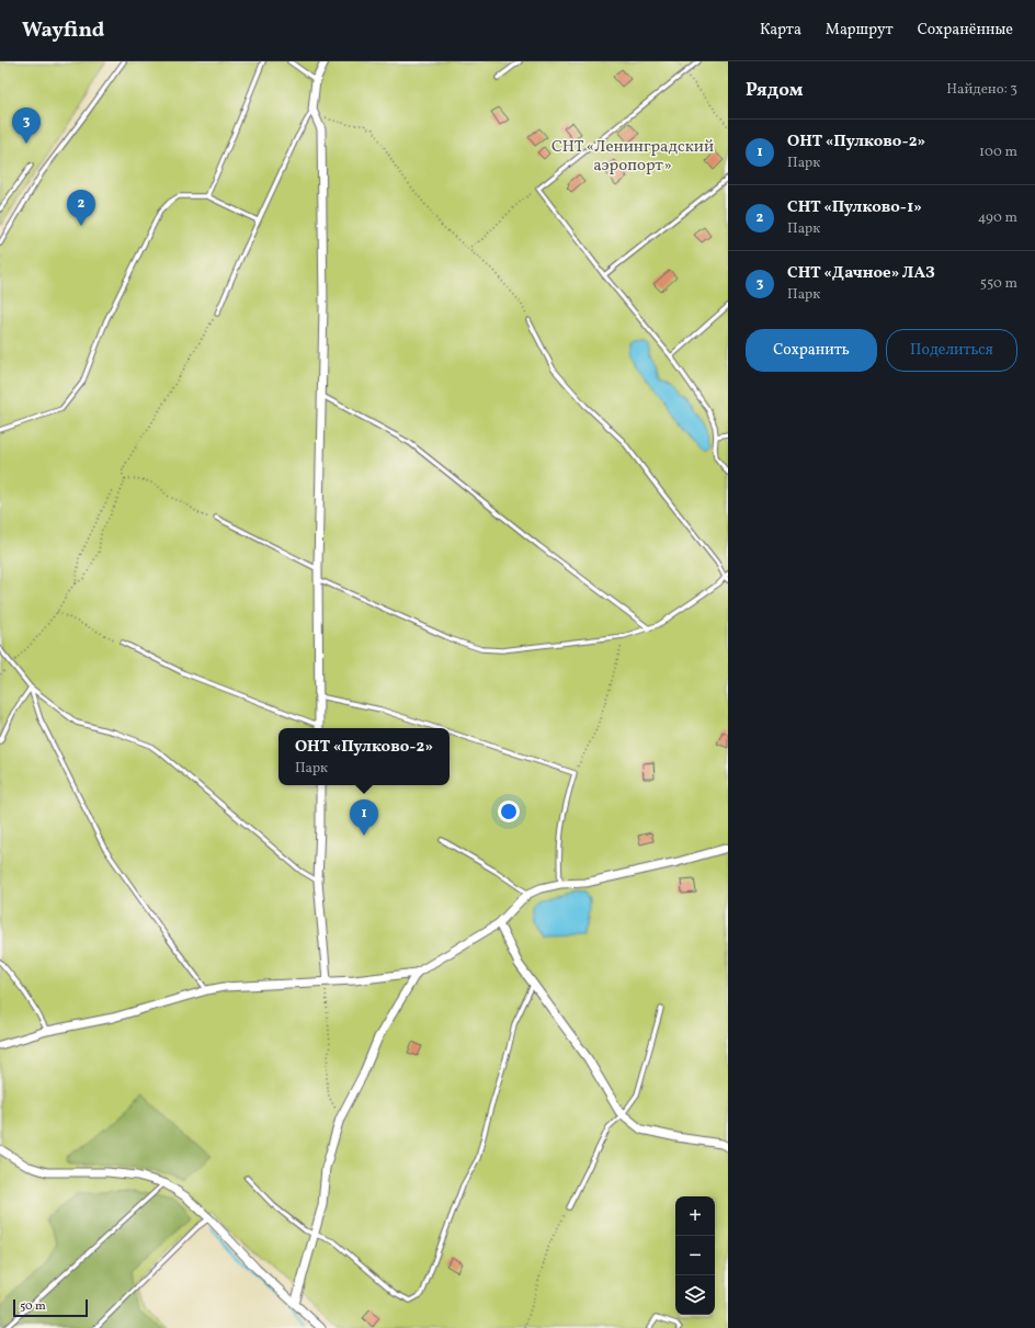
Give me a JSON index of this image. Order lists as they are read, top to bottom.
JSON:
{
  "parks": ["СНТ «Ленинградский аэропорт»"],
  "scale_bar": "50 m",
  "page": {
    "header": "Wayfind",
    "nav": ["Карта", "Маршрут", "Сохранённые"],
    "heading": ["Рядом", "Найдено: 3"],
    "pins": ["3", "2", "1"],
    "list": [
      {
        "mark": "1",
        "name": "ОНТ «Пулково-2»",
        "note": "Парк",
        "value": "100 m"
      },
      {
        "mark": "2",
        "name": "СНТ «Пулково-1»",
        "note": "Парк",
        "value": "490 m"
      },
      {
        "mark": "3",
        "name": "СНТ «Дачное» ЛАЗ",
        "note": "Парк",
        "value": "550 m"
      }
    ],
    "buttons": ["Сохранить", "Поделиться"],
    "popup": ["ОНТ «Пулково-2»", "Парк"],
    "map_buttons": ["+", "−"],
    "scale": "50 m"
  }
}
